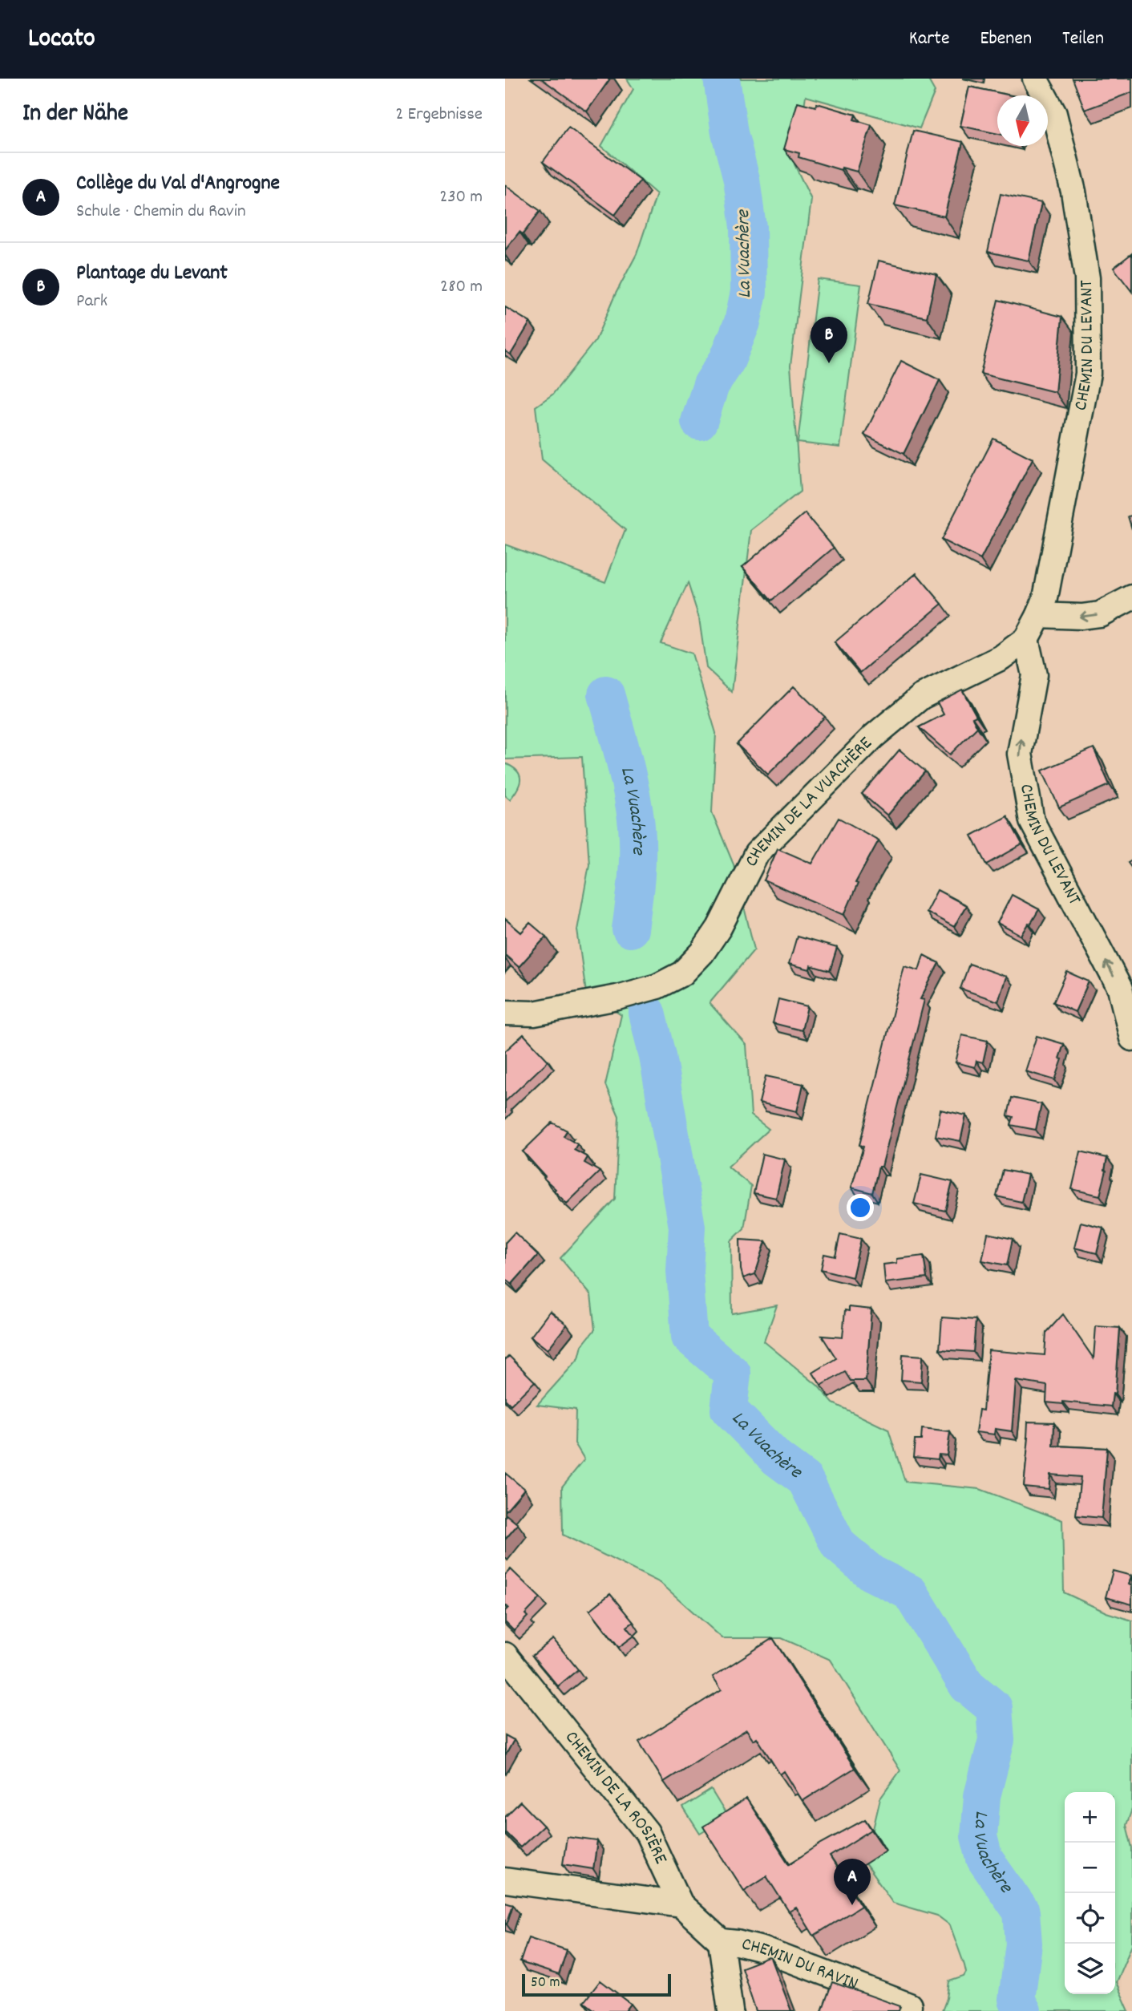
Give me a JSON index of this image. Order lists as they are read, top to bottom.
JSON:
{
  "streets": {
    "street": [
      "CHEMIN DU LEVANT",
      "CHEMIN DE LA VUACHÈRE",
      "CHEMIN DE LA ROSIÈRE",
      "CHEMIN DU RAVIN"
    ]
  },
  "crossings": [
    ["CHEMIN DU LEVANT", "CHEMIN DE LA VUACHÈRE"],
    ["CHEMIN DE LA ROSIÈRE", "CHEMIN DU RAVIN"]
  ],
  "one_way": ["CHEMIN DU LEVANT"],
  "water": ["La Vuachère"],
  "scale_bar": "50 m",
  "north": "bottom",
  "page": {
    "header": "Locato",
    "nav": ["Karte", "Ebenen", "Teilen"],
    "heading": ["In der Nähe", "2 Ergebnisse"],
    "list": [
      {
        "mark": "A",
        "name": "Collège du Val d'Angrogne",
        "note": "Schule · Chemin du Ravin",
        "value": "230 m"
      },
      {
        "mark": "B",
        "name": "Plantage du Levant",
        "note": "Park",
        "value": "280 m"
      }
    ],
    "pins": ["B", "A"],
    "map_buttons": ["+", "−"],
    "scale": "50 m"
  }
}
